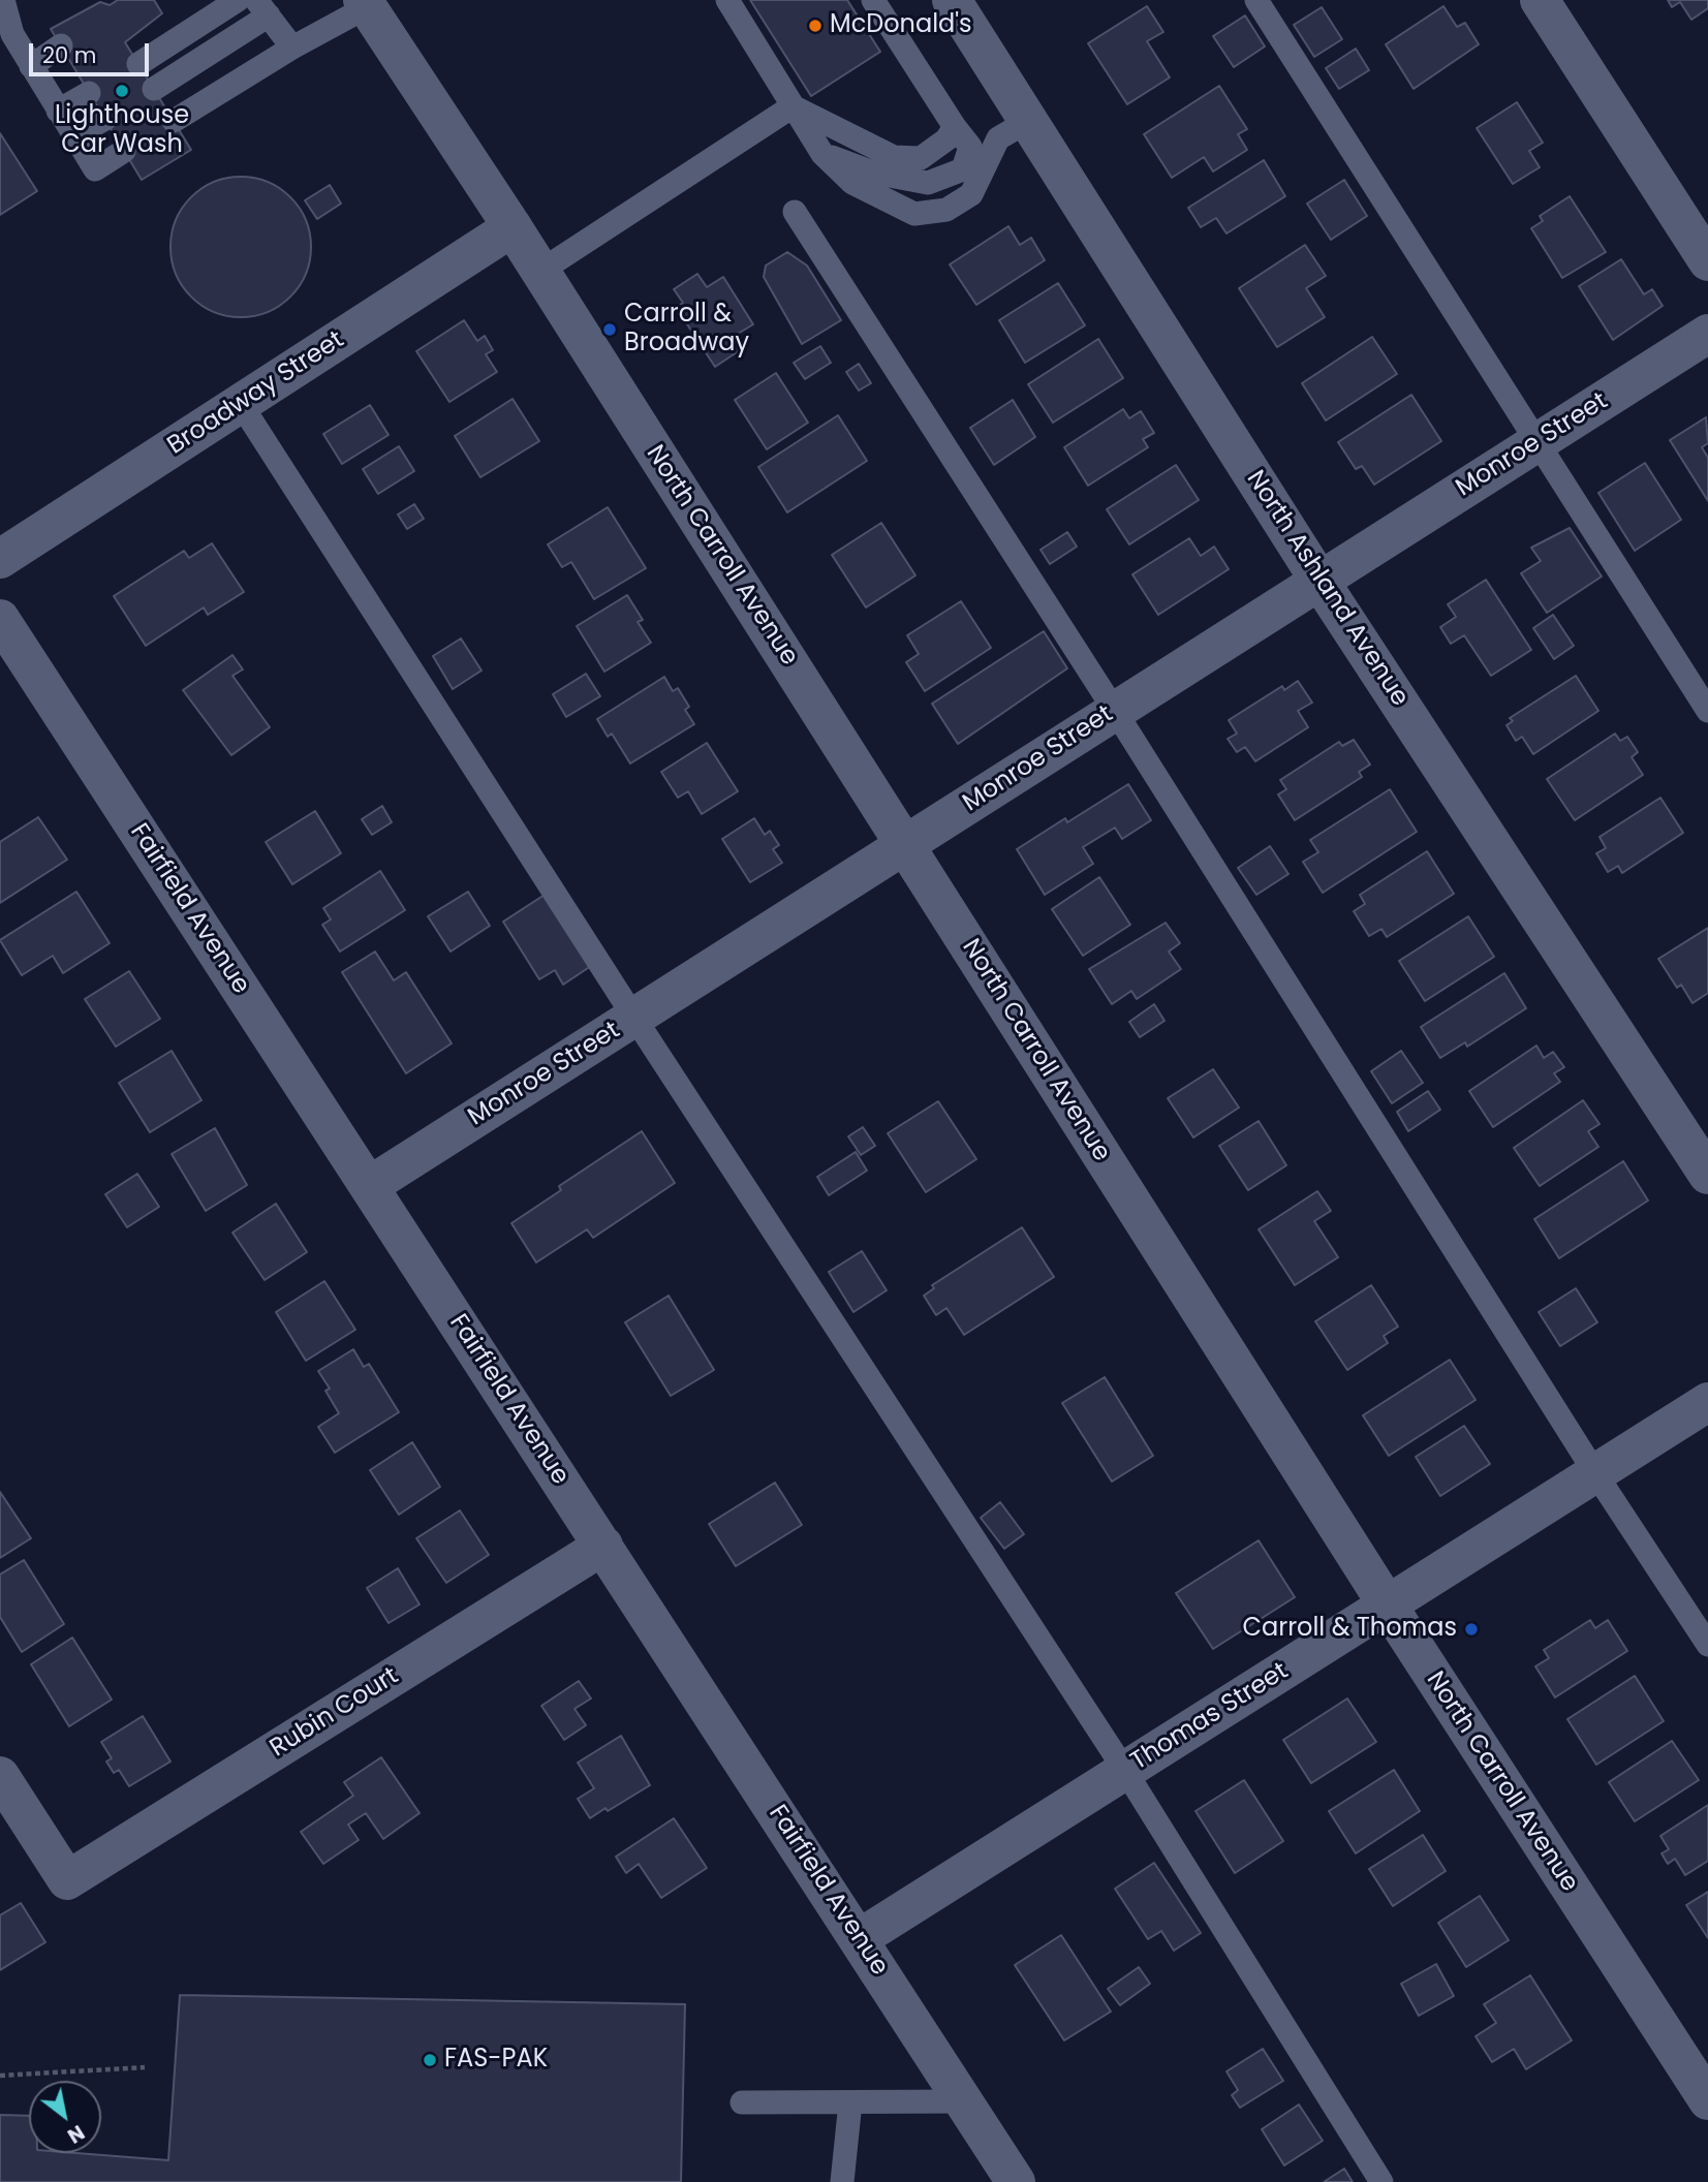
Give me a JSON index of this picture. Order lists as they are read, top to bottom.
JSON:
{
  "streets": {
    "street": [
      "Broadway Street",
      "Monroe Street",
      "North Carroll Avenue",
      "North Ashland Avenue",
      "Fairfield Avenue",
      "Rubin Court",
      "Thomas Street"
    ]
  },
  "crossings": [
    ["Broadway Street", "North Carroll Avenue"],
    ["Monroe Street", "North Carroll Avenue"],
    ["Monroe Street", "North Ashland Avenue"],
    ["Monroe Street", "Fairfield Avenue"],
    ["North Carroll Avenue", "Thomas Street"],
    ["Fairfield Avenue", "Rubin Court"],
    ["Fairfield Avenue", "Thomas Street"]
  ],
  "places": [
    "McDonald's",
    "Lighthouse Car Wash",
    "Carroll & Broadway",
    "Carroll & Thomas",
    "FAS-PAK"
  ],
  "scale_bar": "20 m",
  "north": "bottom right"
}
